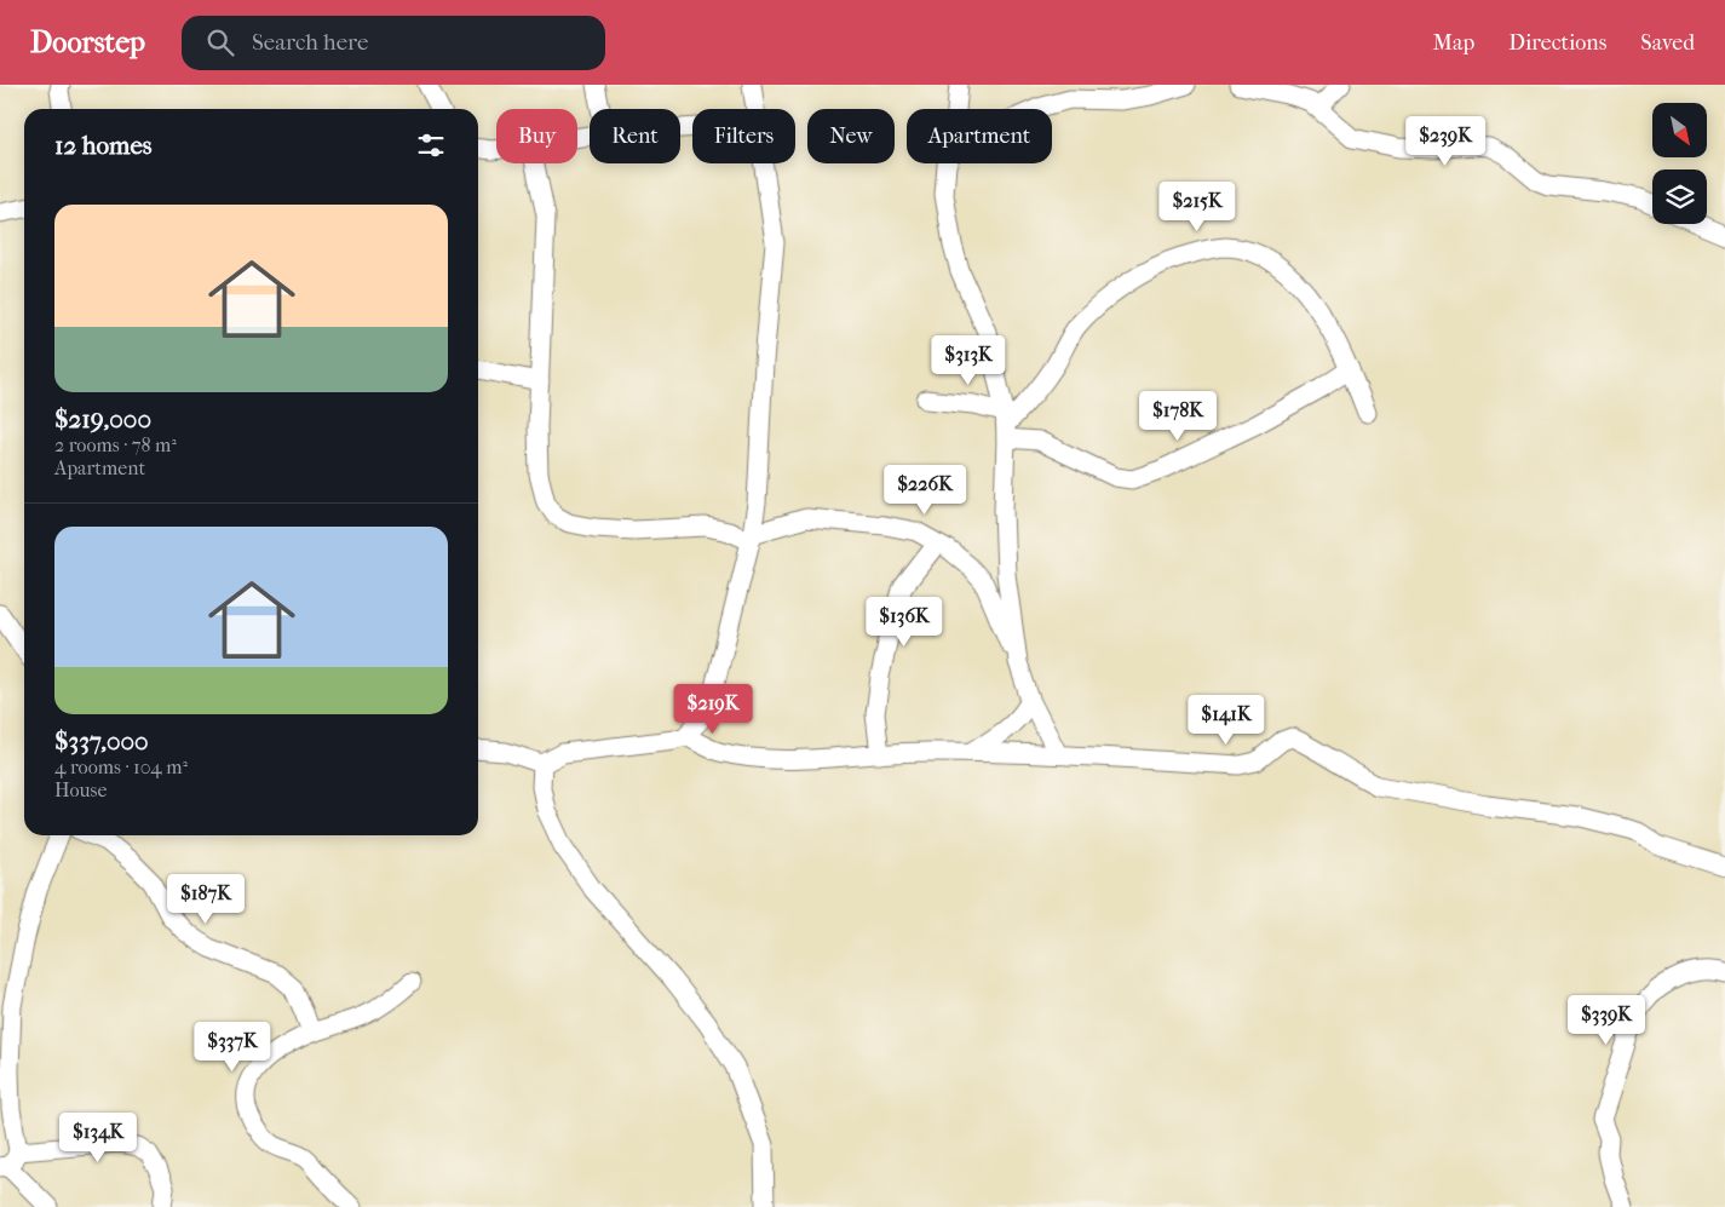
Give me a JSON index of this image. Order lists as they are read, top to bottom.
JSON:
{
  "north": "bottom right",
  "page": {
    "header": "Doorstep",
    "search": "Search here",
    "nav": ["Map", "Directions", "Saved"],
    "chip": [
      "Buy",
      "Rent",
      "Filters",
      "New",
      "Apartment"
    ],
    "heading": "12 homes",
    "price": [
      "$239K",
      "$215K",
      "$313K",
      "$178K",
      "$226K",
      "$136K",
      "$219K",
      "$141K",
      "$187K",
      "$339K",
      "$337K",
      "$134K"
    ],
    "list": [
      {
        "name": "$219,000",
        "note": "2 rooms · 78 m² · Apartment"
      },
      {
        "name": "$337,000",
        "note": "4 rooms · 104 m² · House"
      }
    ]
  }
}
